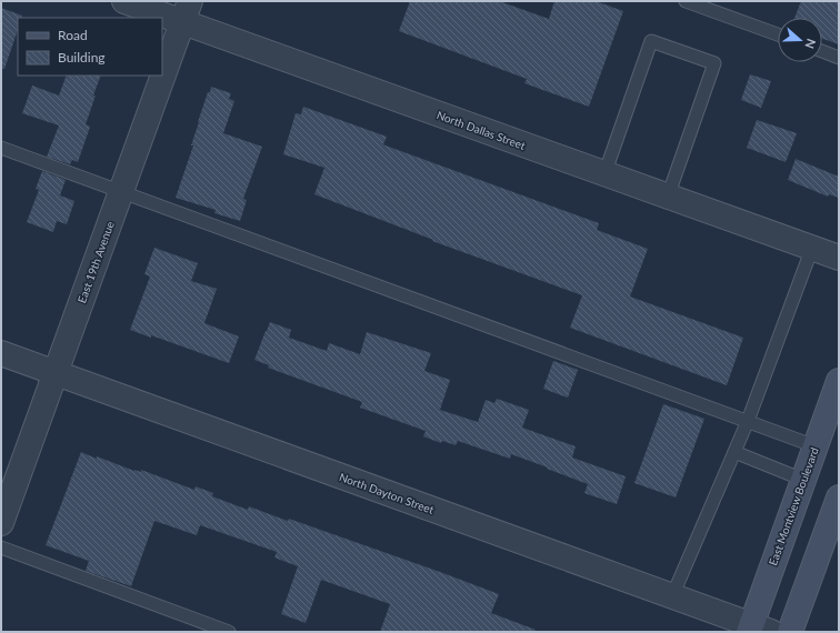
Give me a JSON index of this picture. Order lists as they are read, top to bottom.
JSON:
{
  "streets": {
    "main road": ["East Montview Boulevard"],
    "street": ["North Dallas Street", "East 19th Avenue", "North Dayton Street"]
  },
  "crossings": [
    ["North Dallas Street", "East 19th Avenue"],
    ["East 19th Avenue", "North Dayton Street"],
    ["North Dayton Street", "East Montview Boulevard"]
  ],
  "legend": ["Road", "Building"],
  "north": "right"
}
